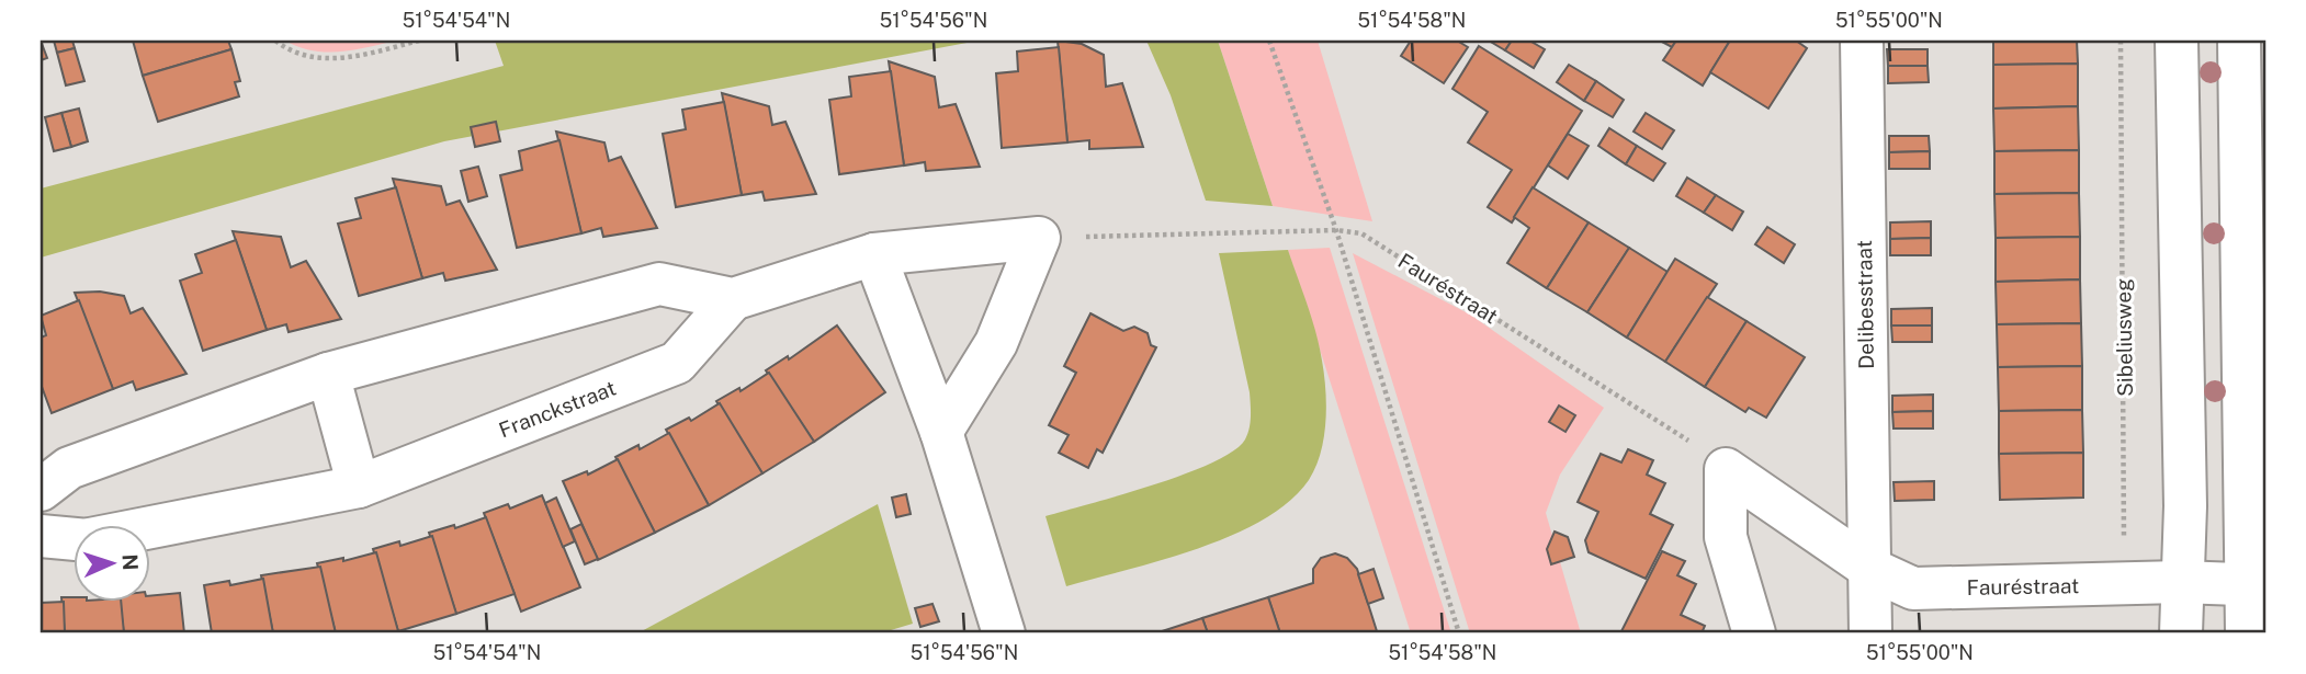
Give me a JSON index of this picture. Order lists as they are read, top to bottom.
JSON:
{
  "streets": {
    "street": ["Fauréstraat", "Delibesstraat", "Franckstraat"],
    "path": ["Sibeliusweg"]
  },
  "crossings": [
    ["Fauréstraat", "Delibesstraat"],
    ["Fauréstraat", "Sibeliusweg"]
  ],
  "north": "right",
  "coordinates": [
    "51°54'54\"N",
    "51°54'56\"N",
    "51°54'58\"N",
    "51°55'00\"N"
  ]
}
